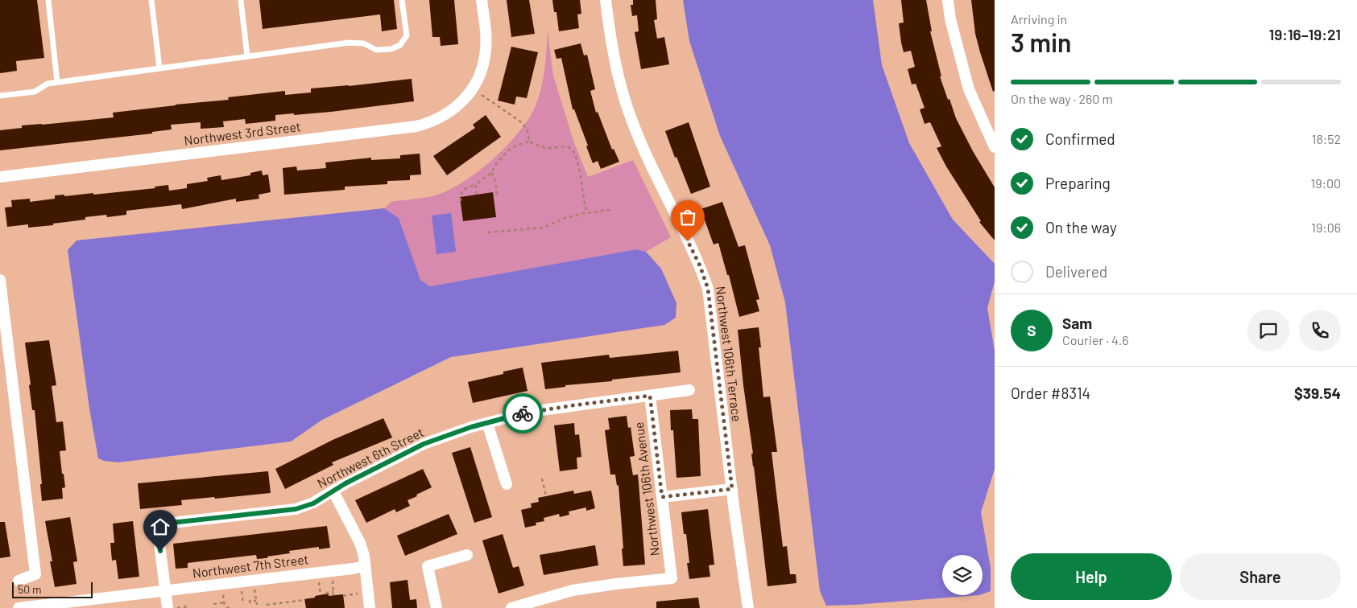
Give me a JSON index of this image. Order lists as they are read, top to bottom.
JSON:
{
  "streets": {
    "street": [
      "Northwest 3rd Street",
      "Northwest 106th Terrace",
      "Northwest 6th Street",
      "Northwest 106th Avenue",
      "Northwest 7th Street"
    ]
  },
  "crossings": [
    ["Northwest 6th Street", "Northwest 106th Avenue"],
    ["Northwest 6th Street", "Northwest 7th Street"]
  ],
  "scale_bar": "50 m",
  "page": {
    "heading": ["3 min", "Arriving in", "19:16–19:21"],
    "panel": [
      "Sam",
      "Courier · 4.6",
      "Order #8314",
      "$39.54"
    ],
    "bar": "On the way · 260 m",
    "list": [
      ["Confirmed", "18:52"],
      ["Preparing", "19:00"],
      ["On the way", "19:06"],
      "Delivered"
    ],
    "round": "S",
    "buttons": ["Help", "Share"],
    "scale": "50 m"
  }
}
